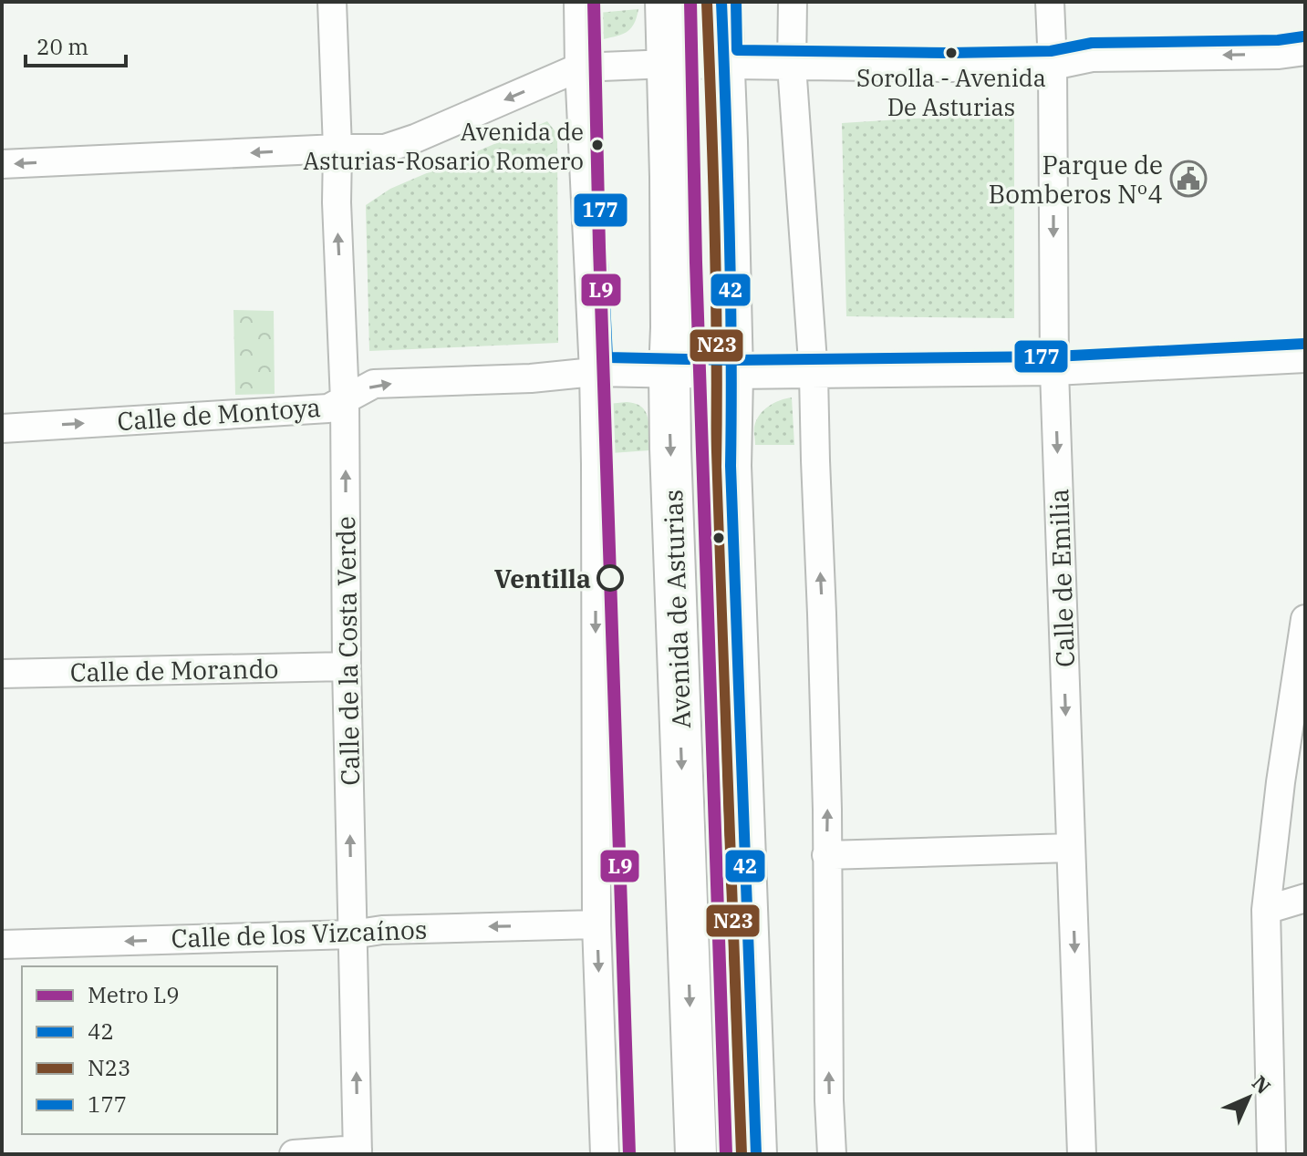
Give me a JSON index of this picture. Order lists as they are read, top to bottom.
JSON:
{
  "streets": {
    "main road": ["Avenida de Asturias"],
    "street": [
      "Calle de Montoya",
      "Calle de Emilia",
      "Calle de la Costa Verde",
      "Calle de Morando",
      "Calle de los Vizcaínos"
    ]
  },
  "crossings": [
    ["Calle de Montoya", "Calle de Emilia"],
    ["Calle de Montoya", "Avenida de Asturias"],
    ["Calle de Montoya", "Calle de la Costa Verde"],
    ["Calle de la Costa Verde", "Calle de Morando"],
    ["Calle de la Costa Verde", "Calle de los Vizcaínos"]
  ],
  "one_way": ["Calle de Montoya", "Calle de la Costa Verde", "Calle de los Vizcaínos"],
  "places": {
    "other": ["Sorolla - Avenida De Asturias", "Avenida de Asturias-Rosario Romero", "Ventilla"],
    "public building": ["Parque de Bomberos Nº4"]
  },
  "lines": [
    "metro line L9",
    "transit line 42",
    "transit line 177",
    "transit line N23"
  ],
  "legend": [
    "Metro L9",
    "42",
    "N23",
    "177"
  ],
  "scale_bar": "20 m",
  "north": "top right"
}
